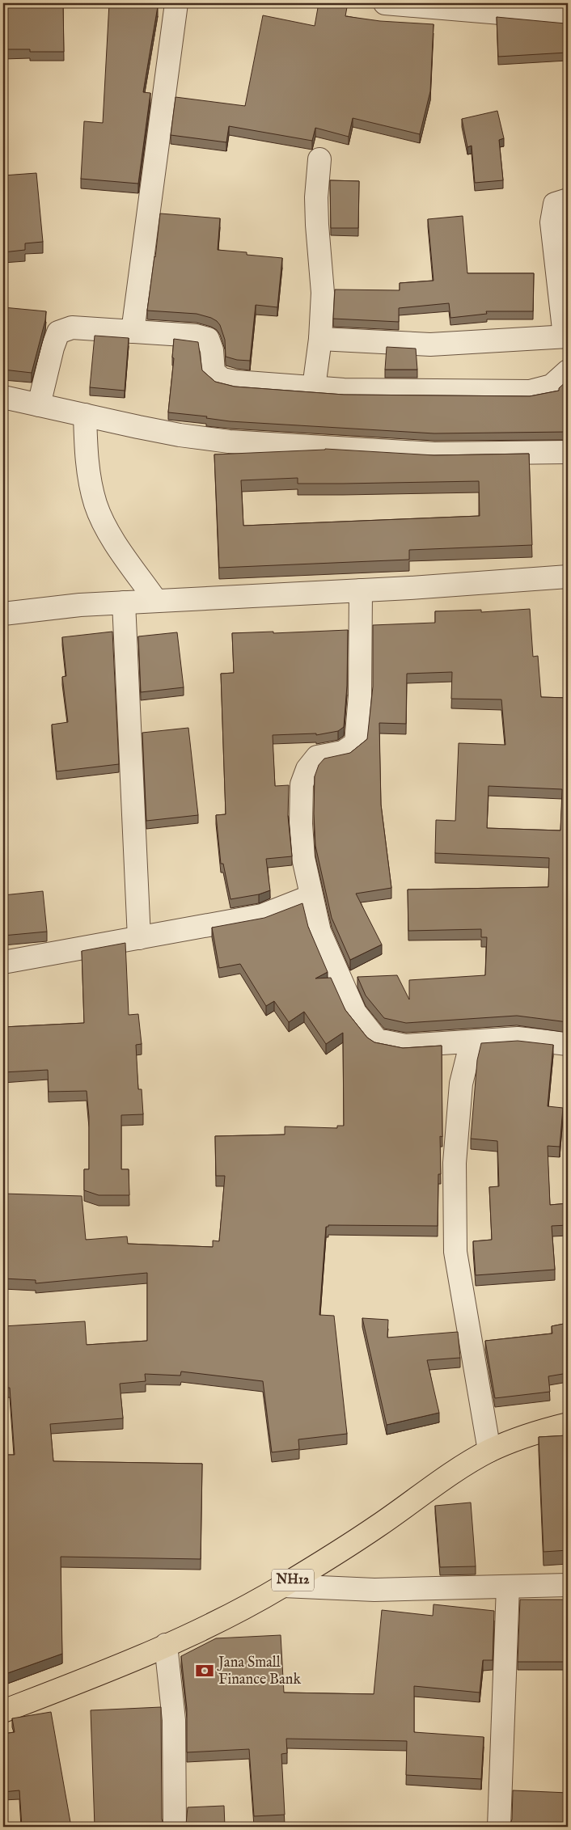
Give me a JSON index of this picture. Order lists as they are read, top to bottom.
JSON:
{
  "streets": {
    "highway": ["NH12"]
  },
  "places": {
    "bank": ["Jana Small Finance Bank"]
  }
}
